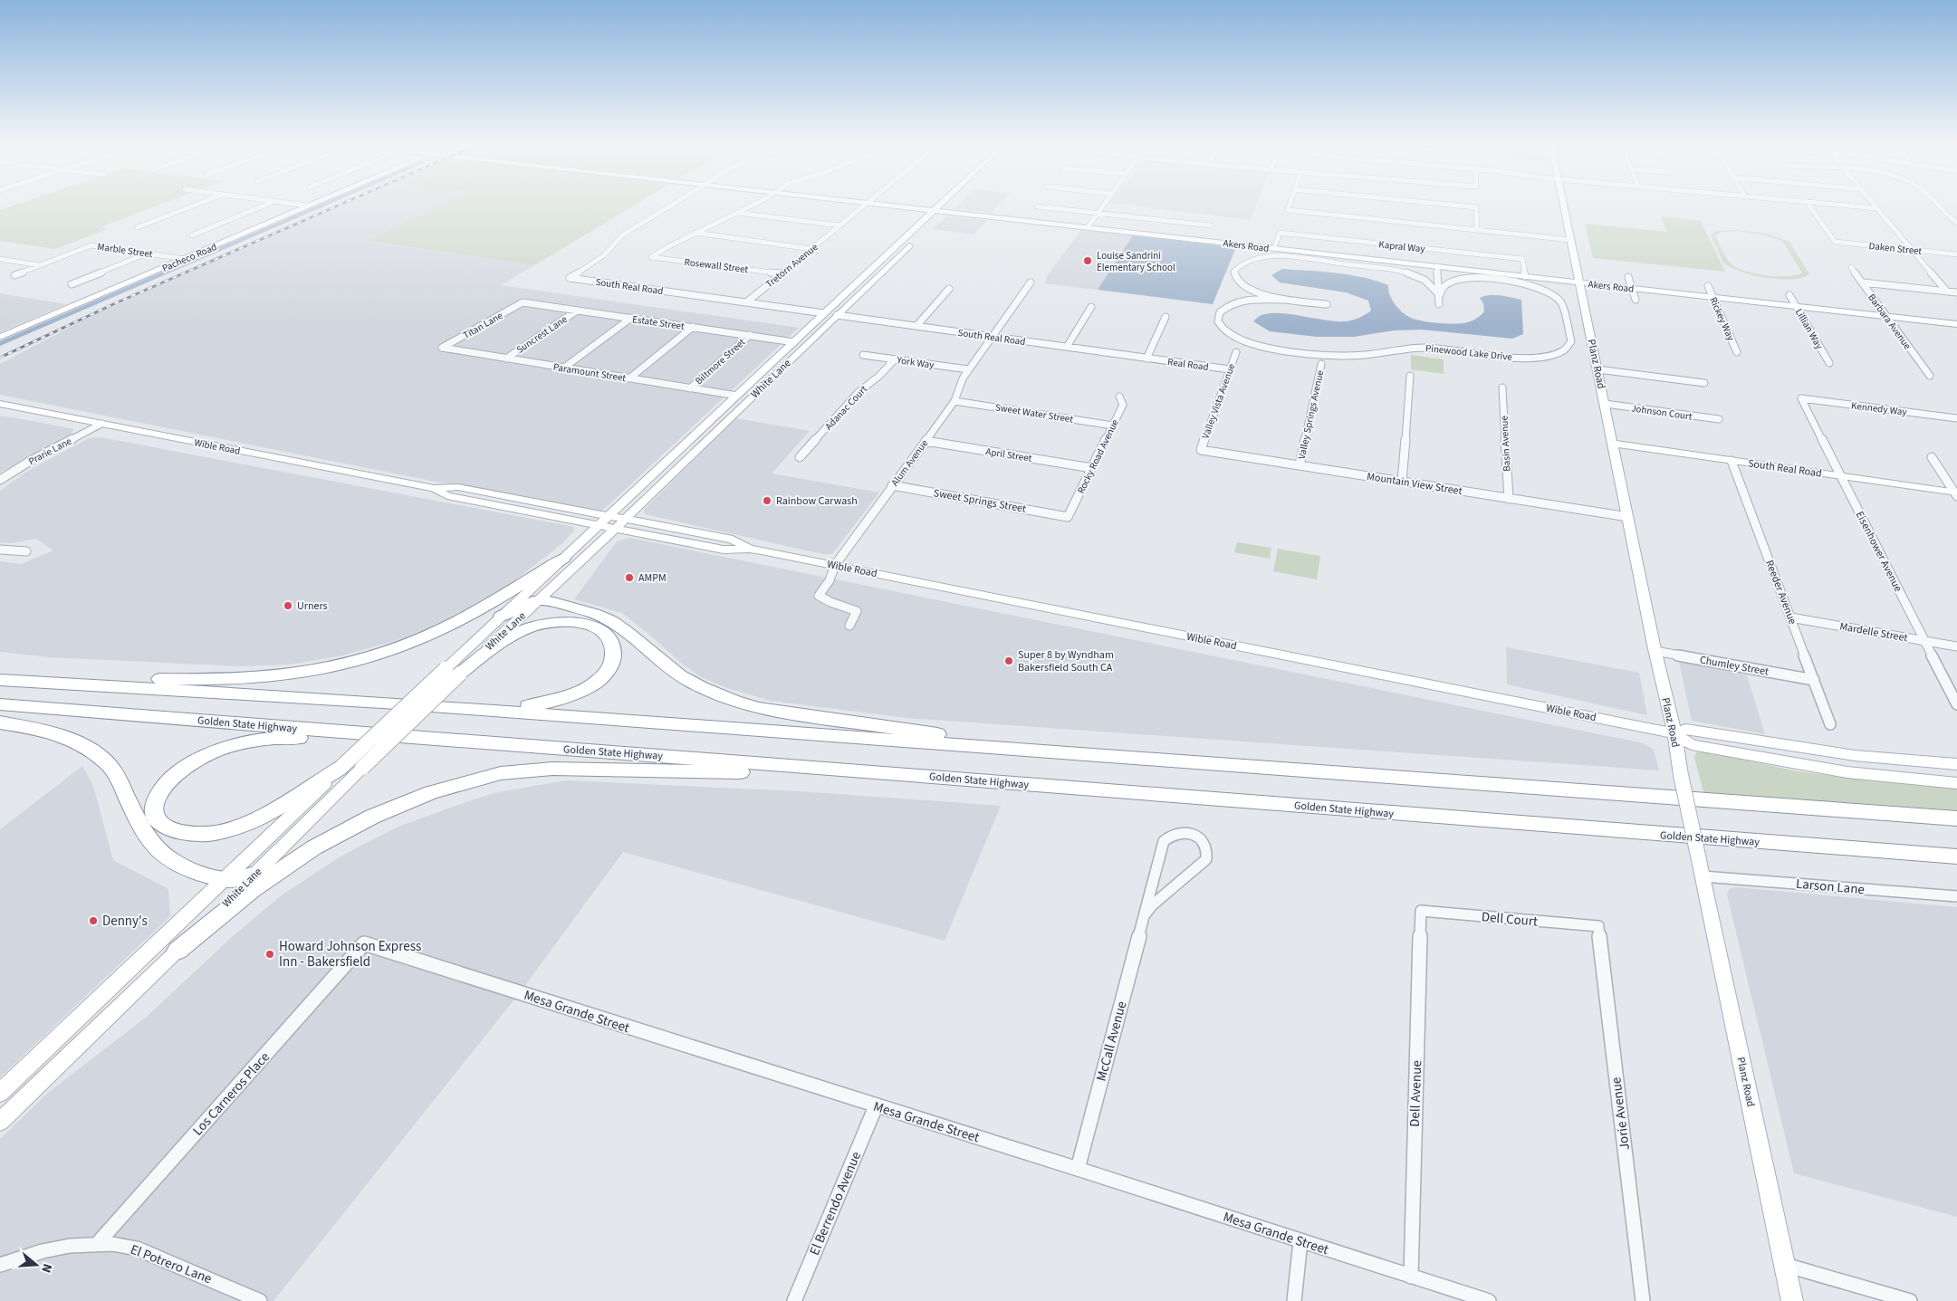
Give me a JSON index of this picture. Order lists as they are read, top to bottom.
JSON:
{
  "streets": {
    "highway": ["Golden State Highway"],
    "street": [
      "Akers Road",
      "Kapral Way",
      "Daken Street",
      "Marble Street",
      "Pacheco Road",
      "Rosewall Street",
      "Tretorn Avenue",
      "South Real Road",
      "Rickey Way",
      "Barbara Avenue",
      "Estate Street",
      "Titan Lane",
      "Lillian Way",
      "Suncrest Lane",
      "Pinewood Lake Drive",
      "Biltmore Street",
      "York Way",
      "Real Road",
      "Planz Road",
      "Paramount Street",
      "White Lane",
      "Valley Vista Avenue",
      "Adanac Court",
      "Kennedy Way",
      "Johnson Court",
      "Sweet Water Street",
      "Valley Springs Avenue",
      "Basin Avenue",
      "Wible Road",
      "Prarie Lane",
      "April Street",
      "Rocky Road Avenue",
      "Alum Avenue",
      "Mountain View Street",
      "Sweet Springs Street",
      "Eisenhower Avenue",
      "Reeder Avenue",
      "Mardelle Street",
      "Chumley Street",
      "Larson Lane",
      "Dell Court",
      "Mesa Grande Street",
      "McCall Avenue",
      "Los Carneros Place",
      "Dell Avenue",
      "Jorie Avenue",
      "El Berrendo Avenue",
      "El Potrero Lane"
    ]
  },
  "crossings": [
    ["Akers Road", "Kapral Way"],
    ["Akers Road", "Rickey Way"],
    ["Akers Road", "Barbara Avenue"],
    ["Akers Road", "Lillian Way"],
    ["Akers Road", "Planz Road"],
    ["Akers Road", "White Lane"],
    ["Marble Street", "Pacheco Road"],
    ["Rosewall Street", "Tretorn Avenue"],
    ["Tretorn Avenue", "South Real Road"],
    ["South Real Road", "Real Road"],
    ["South Real Road", "Planz Road"],
    ["South Real Road", "White Lane"],
    ["South Real Road", "Alum Avenue"],
    ["South Real Road", "Eisenhower Avenue"],
    ["South Real Road", "Reeder Avenue"],
    ["Estate Street", "Titan Lane"],
    ["Estate Street", "Suncrest Lane"],
    ["Estate Street", "Biltmore Street"],
    ["Estate Street", "White Lane"],
    ["Titan Lane", "Paramount Street"],
    ["Suncrest Lane", "Paramount Street"],
    ["Biltmore Street", "Paramount Street"],
    ["York Way", "Adanac Court"],
    ["York Way", "Alum Avenue"],
    ["Real Road", "Valley Vista Avenue"],
    ["Planz Road", "Johnson Court"],
    ["Planz Road", "Wible Road"],
    ["Planz Road", "Mountain View Street"],
    ["Planz Road", "Chumley Street"],
    ["Planz Road", "Larson Lane"],
    ["Paramount Street", "White Lane"],
    ["White Lane", "Wible Road"],
    ["Valley Vista Avenue", "Mountain View Street"],
    ["Kennedy Way", "Eisenhower Avenue"],
    ["Sweet Water Street", "Rocky Road Avenue"],
    ["Sweet Water Street", "Alum Avenue"],
    ["Valley Springs Avenue", "Mountain View Street"],
    ["Basin Avenue", "Mountain View Street"],
    ["Wible Road", "Prarie Lane"],
    ["Wible Road", "Alum Avenue"],
    ["April Street", "Rocky Road Avenue"],
    ["April Street", "Alum Avenue"],
    ["Rocky Road Avenue", "Sweet Springs Street"],
    ["Alum Avenue", "Sweet Springs Street"],
    ["Eisenhower Avenue", "Mardelle Street"],
    ["Reeder Avenue", "Mardelle Street"],
    ["Reeder Avenue", "Chumley Street"],
    ["Dell Court", "Dell Avenue"],
    ["Dell Court", "Jorie Avenue"],
    ["Mesa Grande Street", "McCall Avenue"],
    ["Mesa Grande Street", "Los Carneros Place"],
    ["Mesa Grande Street", "Dell Avenue"],
    ["Mesa Grande Street", "El Berrendo Avenue"],
    ["Los Carneros Place", "El Potrero Lane"]
  ],
  "places": [
    "Louise Sandrini Elementary School",
    "Rainbow Carwash",
    "AMPM",
    "Urners",
    "Super 8 by Wyndham Bakersfield South CA",
    "Denny's",
    "Howard Johnson Express Inn - Bakersfield"
  ],
  "north": "right"
}
